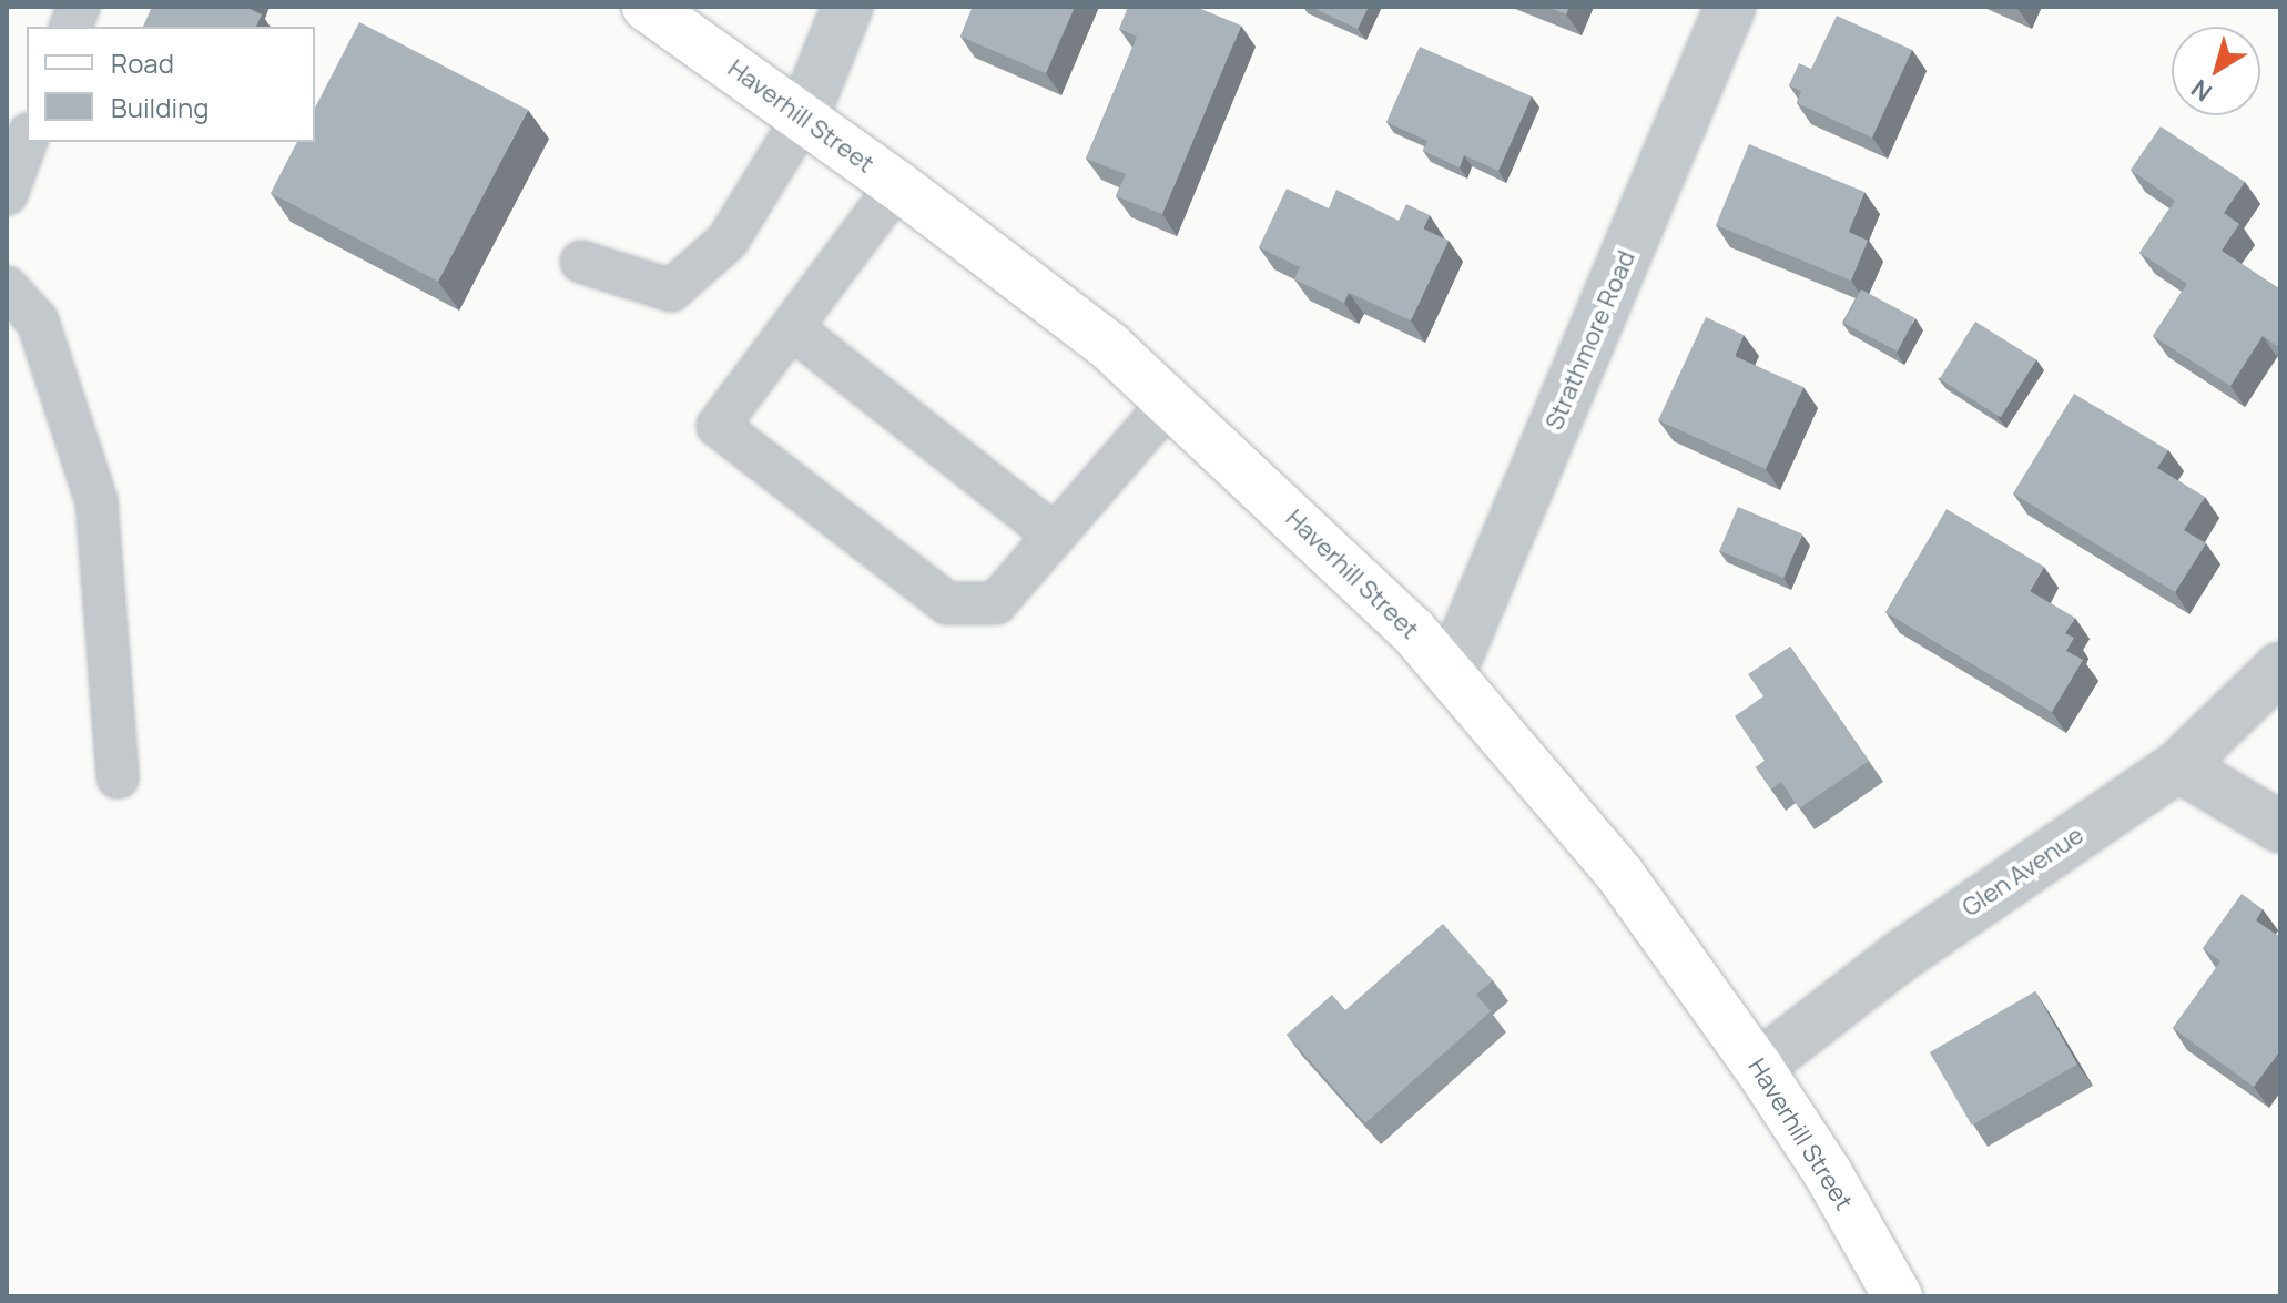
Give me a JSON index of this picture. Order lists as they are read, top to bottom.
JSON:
{
  "streets": {
    "main road": ["Haverhill Street"],
    "street": ["Strathmore Road", "Glen Avenue"]
  },
  "crossings": [
    ["Haverhill Street", "Strathmore Road"],
    ["Haverhill Street", "Glen Avenue"]
  ],
  "legend": ["Road", "Building"],
  "north": "bottom left"
}
